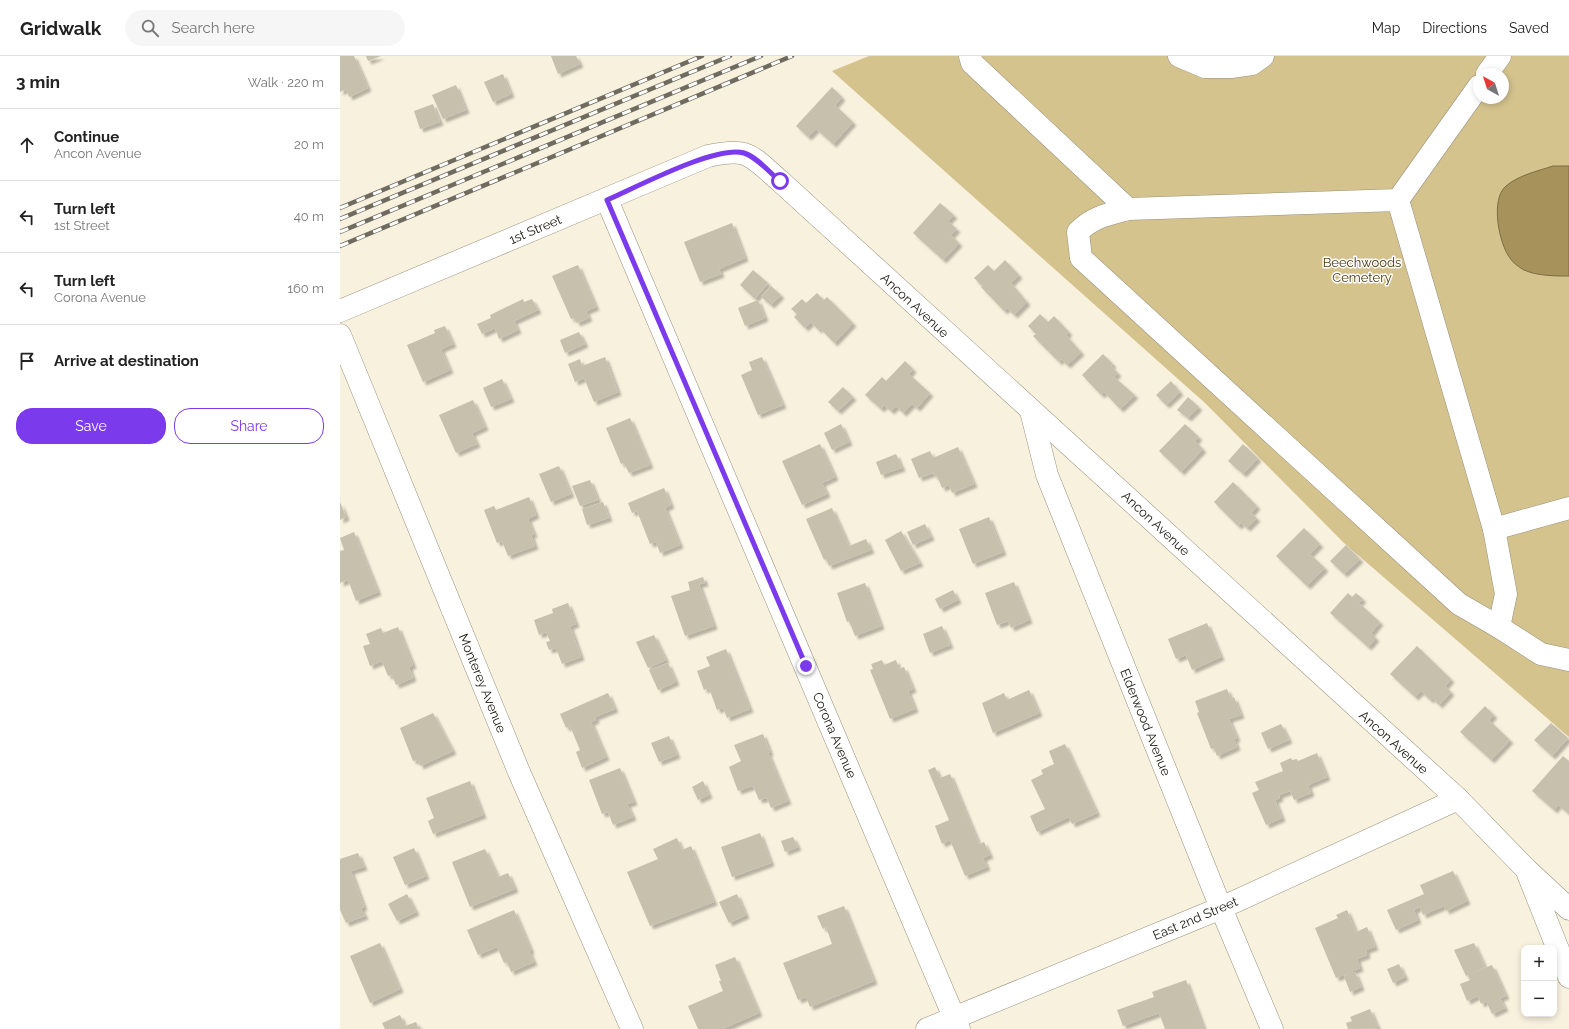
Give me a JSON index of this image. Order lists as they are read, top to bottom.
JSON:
{
  "streets": {
    "street": [
      "1st Street",
      "Ancon Avenue",
      "Monterey Avenue",
      "Elderwood Avenue",
      "Corona Avenue",
      "East 2nd Street"
    ]
  },
  "crossings": [
    ["1st Street", "Ancon Avenue"],
    ["1st Street", "Corona Avenue"],
    ["Ancon Avenue", "Elderwood Avenue"],
    ["Ancon Avenue", "East 2nd Street"],
    ["Elderwood Avenue", "East 2nd Street"],
    ["Corona Avenue", "East 2nd Street"]
  ],
  "parks": ["Beechwoods Cemetery"],
  "north": "top left",
  "page": {
    "header": "Gridwalk",
    "search": "Search here",
    "nav": ["Map", "Directions", "Saved"],
    "heading": ["3 min", "Walk · 220 m"],
    "list": [
      ["Continue", "Ancon Avenue", "20 m"],
      ["Turn left", "1st Street", "40 m"],
      ["Turn left", "Corona Avenue", "160 m"],
      "Arrive at destination"
    ],
    "buttons": ["Save", "Share"],
    "map_buttons": ["+", "−"]
  }
}
